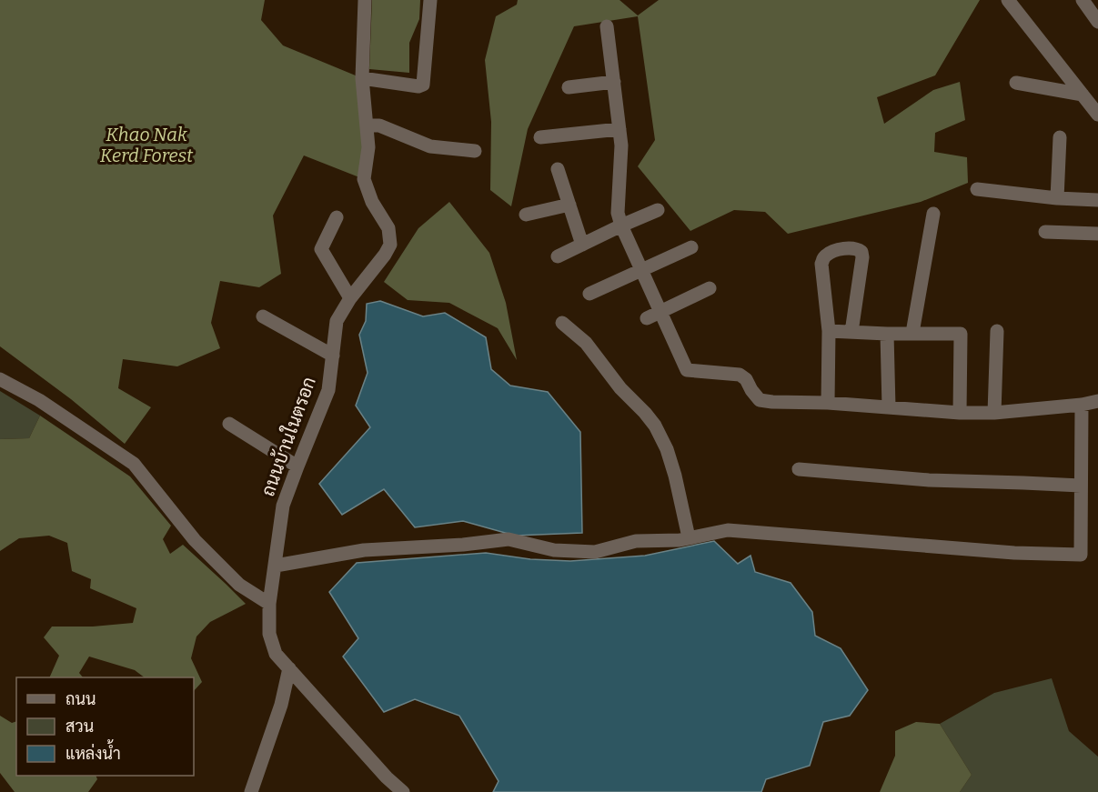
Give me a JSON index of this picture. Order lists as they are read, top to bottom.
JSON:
{
  "streets": {
    "street": ["ถนนบ้านในตรอก"]
  },
  "parks": ["Khao Nak Kerd Forest"],
  "legend": ["ถนน", "สวน", "แหล่งน้ำ"]
}
